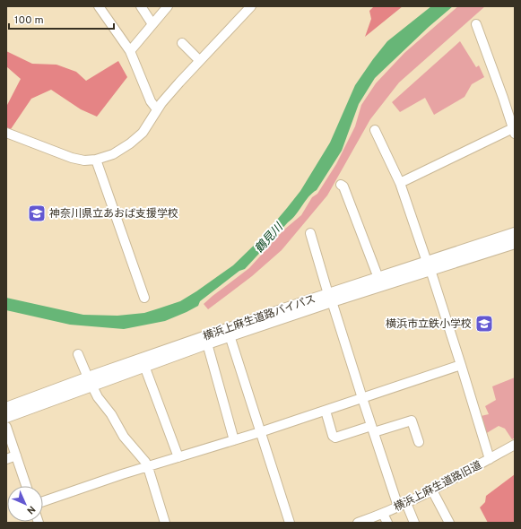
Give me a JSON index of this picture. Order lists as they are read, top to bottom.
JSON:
{
  "streets": {
    "main road": ["横浜上麻生道路バイパス"],
    "street": ["横浜上麻生道路旧道"]
  },
  "water": ["鶴見川"],
  "places": {
    "school or university": ["神奈川県立あおば支援学校", "横浜市立鉄小学校"]
  },
  "scale_bar": "100 m",
  "north": "bottom right"
}
